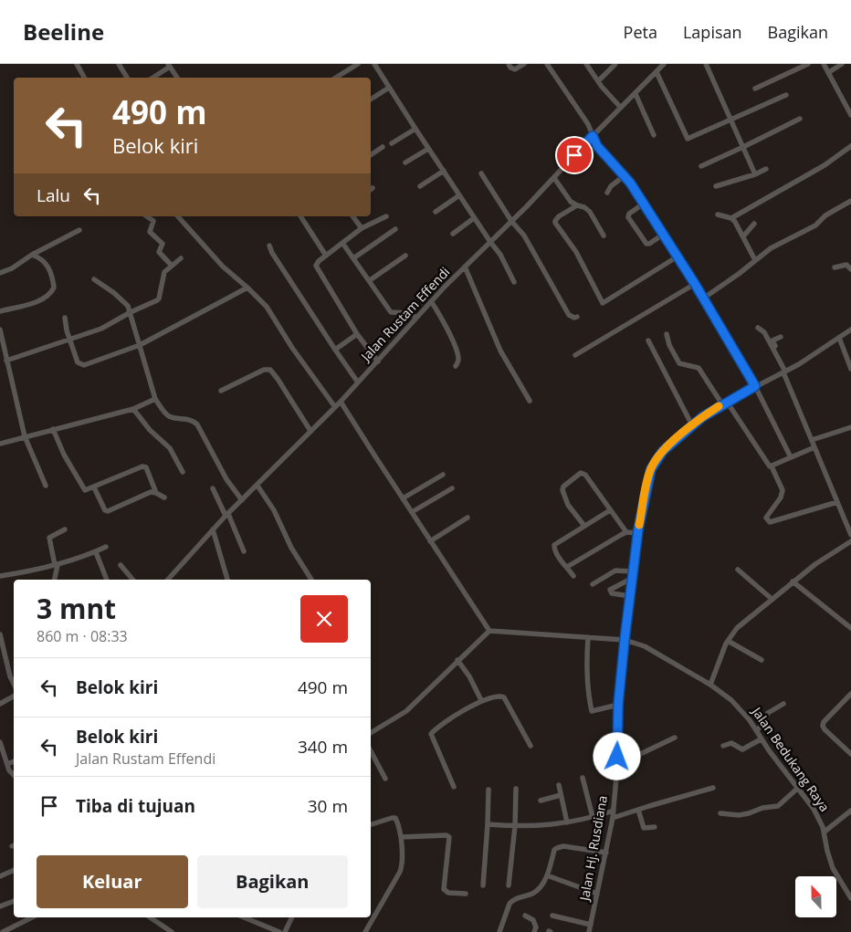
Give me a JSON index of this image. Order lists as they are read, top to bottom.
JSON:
{
  "streets": {
    "street": ["Jalan Rustam Effendi", "Jalan Bedukang Raya", "Jalan Hj. Rusdiana"]
  },
  "crossings": [
    ["Jalan Bedukang Raya", "Jalan Hj. Rusdiana"]
  ],
  "north": "top",
  "page": {
    "header": "Beeline",
    "nav": ["Peta", "Lapisan", "Bagikan"],
    "turn": ["490 m", "Belok kiri"],
    "then": "Lalu",
    "heading": ["3 mnt", "860 m · 08:33"],
    "list": [
      {
        "name": "Belok kiri",
        "value": "490 m"
      },
      {
        "name": "Belok kiri",
        "note": "Jalan Rustam Effendi",
        "value": "340 m"
      },
      {
        "name": "Tiba di tujuan",
        "value": "30 m"
      }
    ],
    "buttons": ["Keluar", "Bagikan"]
  }
}
